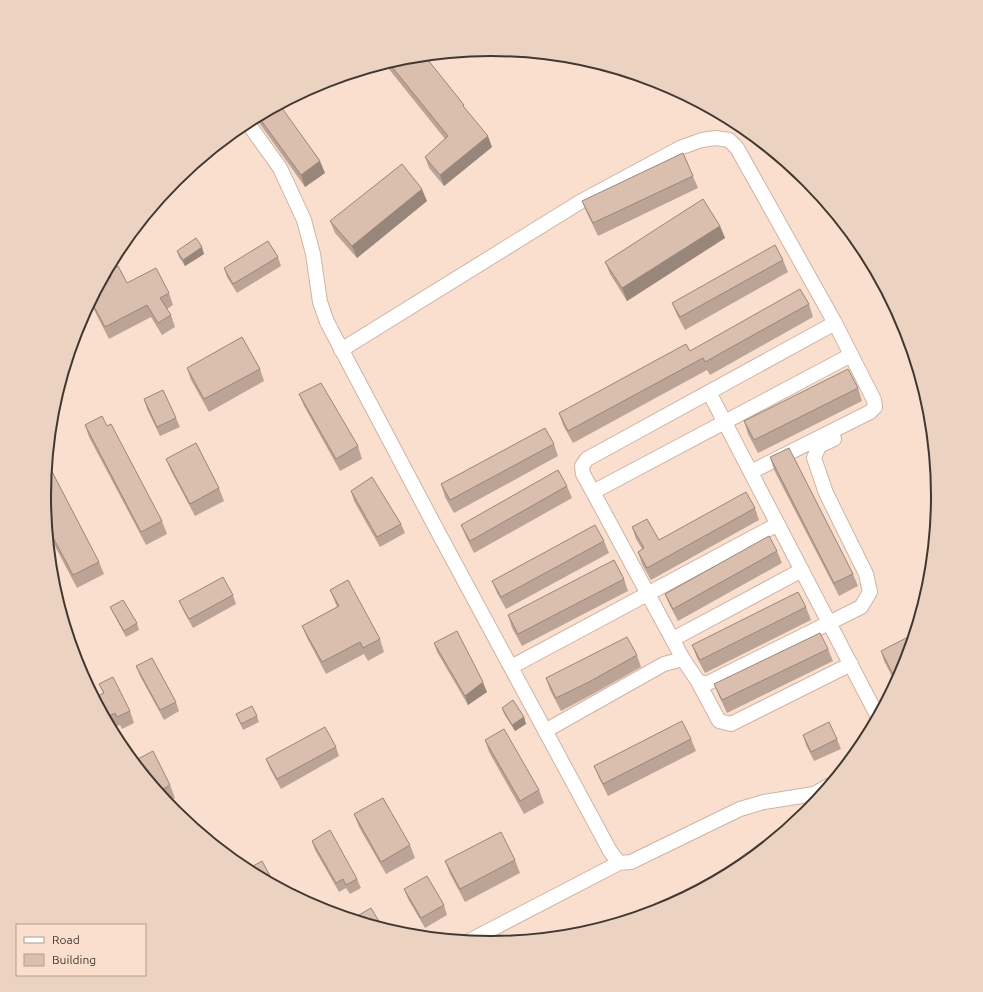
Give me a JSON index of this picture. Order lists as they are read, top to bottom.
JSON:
{
  "legend": ["Road", "Building"]
}
